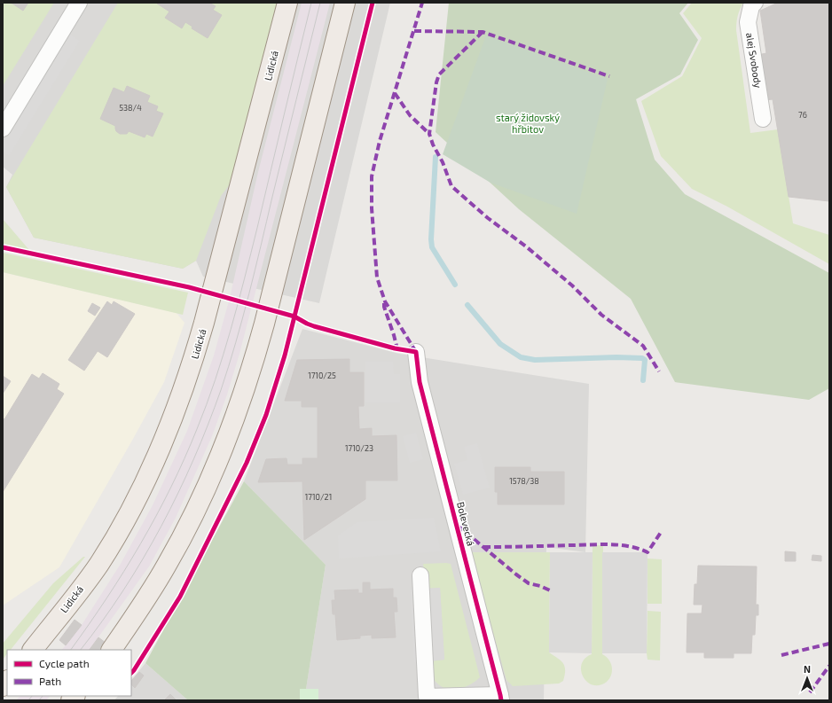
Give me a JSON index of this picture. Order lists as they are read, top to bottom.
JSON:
{
  "streets": {
    "main road": ["Lidická"],
    "street": ["alej Svobody", "Bolevecká"]
  },
  "parks": ["starý židovský hřbitov"],
  "house_numbers": [
    "538/4",
    "76",
    "1710/25",
    "1710/23",
    "1578/38",
    "1710/21"
  ],
  "legend": ["Cycle path", "Path"],
  "north": "top"
}
